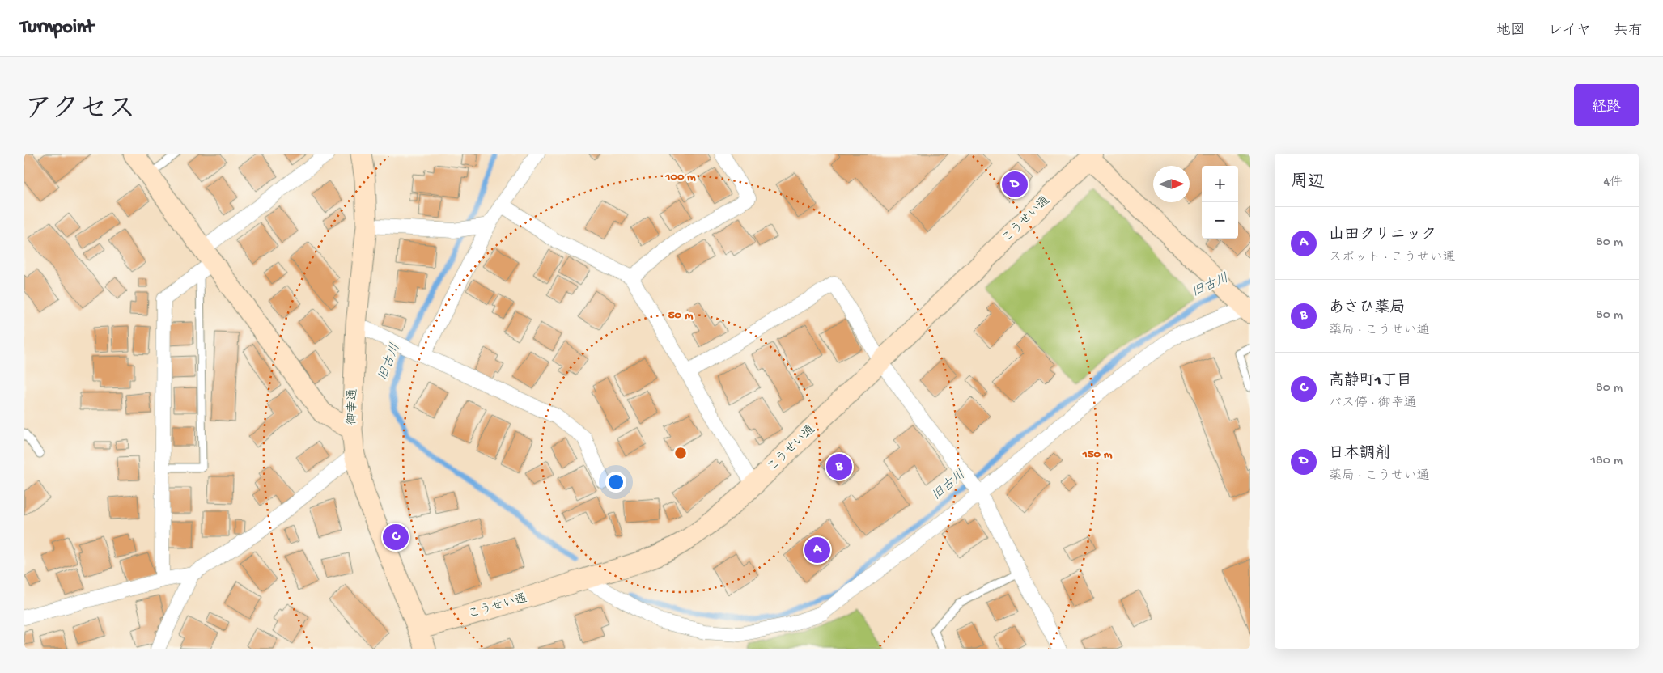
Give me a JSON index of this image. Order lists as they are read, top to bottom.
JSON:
{
  "streets": {
    "street": ["こうせい通", "御幸通"]
  },
  "crossings": [
    ["こうせい通", "御幸通"]
  ],
  "water": ["旧古川"],
  "north": "right",
  "page": {
    "header": "Turnpoint",
    "nav": ["地図", "レイヤ", "共有"],
    "title": "アクセス",
    "buttons": "経路",
    "heading": ["周辺", "4件"],
    "map_buttons": ["+", "−"],
    "pins": [
      "D",
      "B",
      "C",
      "A"
    ],
    "list": [
      {
        "mark": "A",
        "name": "山田クリニック",
        "note": "スポット · こうせい通",
        "value": "80 m"
      },
      {
        "mark": "B",
        "name": "あさひ薬局",
        "note": "薬局 · こうせい通",
        "value": "80 m"
      },
      {
        "mark": "C",
        "name": "高静町1丁目",
        "note": "バス停 · 御幸通",
        "value": "80 m"
      },
      {
        "mark": "D",
        "name": "日本調剤",
        "note": "薬局 · こうせい通",
        "value": "180 m"
      }
    ]
  },
  "rings": ["100 m", "50 m", "150 m"]
}
